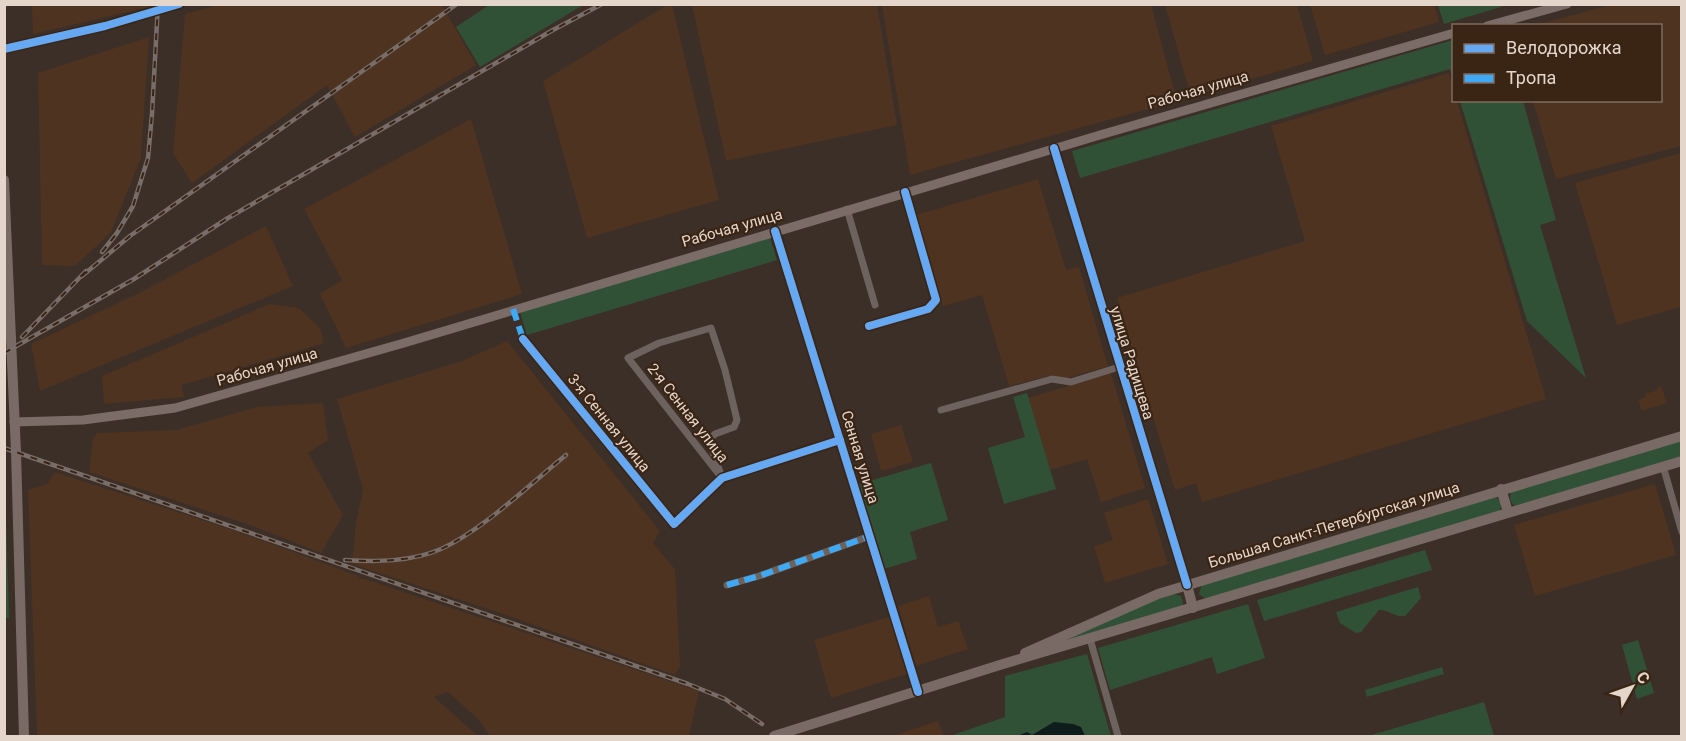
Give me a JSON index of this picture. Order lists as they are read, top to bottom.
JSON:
{
  "streets": {
    "main road": ["Рабочая улица", "Большая Санкт-Петербургская улица"],
    "street": [
      "улица Радищева",
      "2-я Сенная улица",
      "3-я Сенная улица",
      "Сенная улица"
    ]
  },
  "crossings": [
    ["Рабочая улица", "улица Радищева"],
    ["Рабочая улица", "Сенная улица"],
    ["улица Радищева", "Большая Санкт-Петербургская улица"],
    ["2-я Сенная улица", "3-я Сенная улица"],
    ["Сенная улица", "Большая Санкт-Петербургская улица"]
  ],
  "legend": ["Велодорожка", "Тропа"],
  "north": "top right"
}
